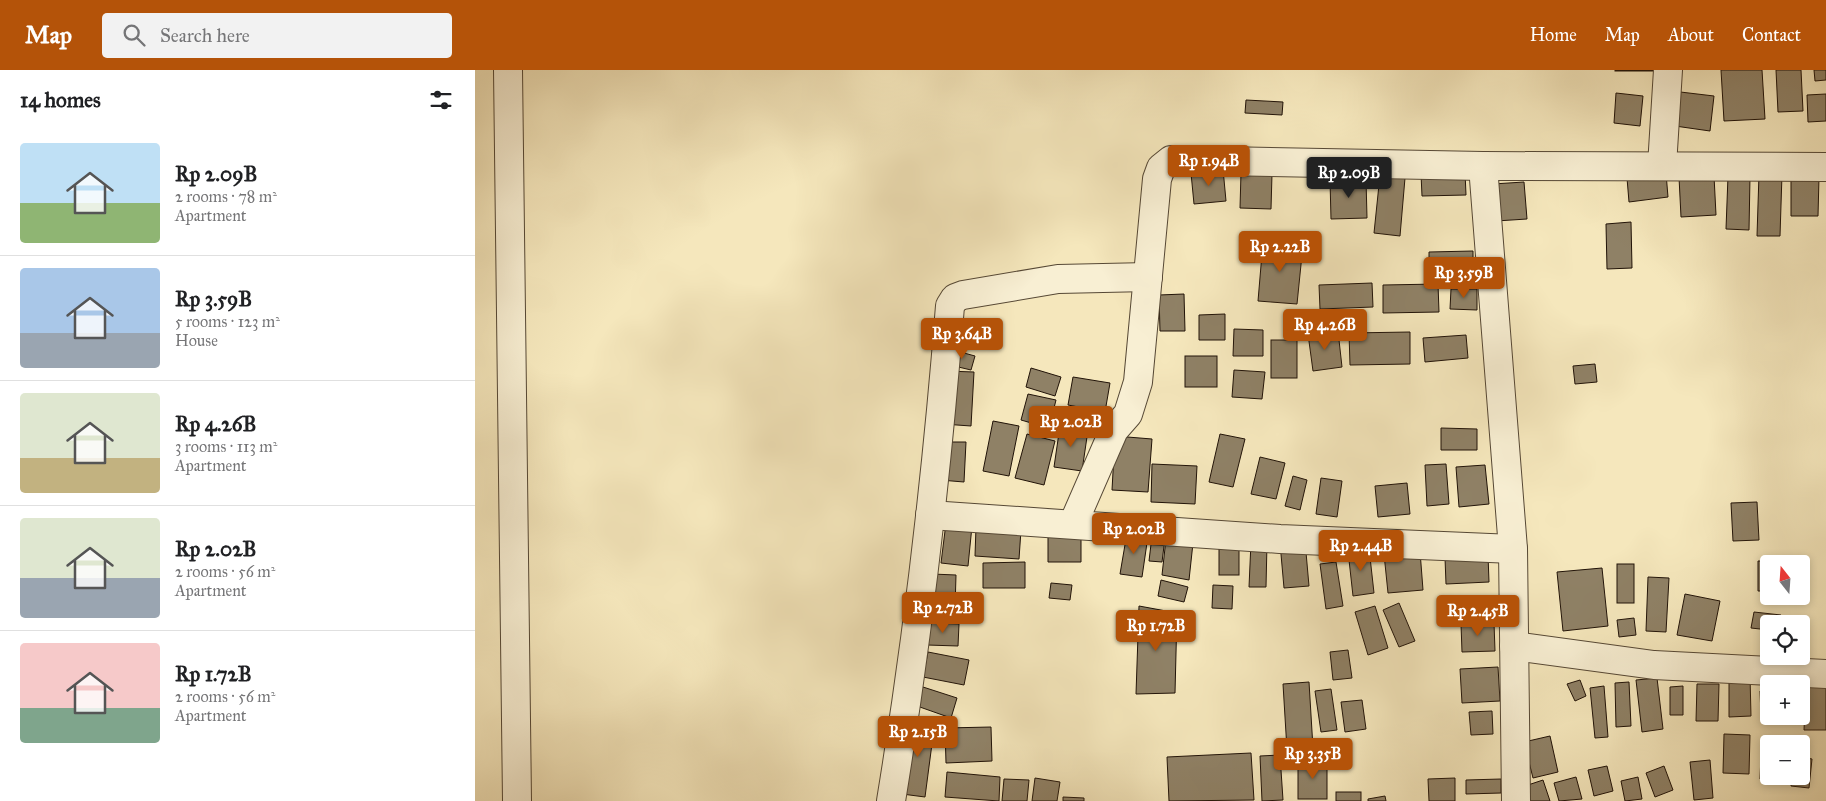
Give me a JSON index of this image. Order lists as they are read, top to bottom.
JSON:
{
  "north": "top",
  "page": {
    "header": "Map",
    "search": "Search here",
    "nav": [
      "Home",
      "Map",
      "About",
      "Contact"
    ],
    "heading": "14 homes",
    "list": [
      {
        "name": "Rp 2.09B",
        "note": "2 rooms · 78 m² · Apartment"
      },
      {
        "name": "Rp 3.59B",
        "note": "5 rooms · 123 m² · House"
      },
      {
        "name": "Rp 4.26B",
        "note": "3 rooms · 113 m² · Apartment"
      },
      {
        "name": "Rp 2.02B",
        "note": "2 rooms · 56 m² · Apartment"
      },
      {
        "name": "Rp 1.72B",
        "note": "2 rooms · 56 m² · Apartment"
      }
    ],
    "price": [
      "Rp 1.94B",
      "Rp 2.09B",
      "Rp 2.22B",
      "Rp 3.59B",
      "Rp 4.26B",
      "Rp 3.64B",
      "Rp 2.02B",
      "Rp 2.02B",
      "Rp 2.44B",
      "Rp 2.72B",
      "Rp 2.45B",
      "Rp 1.72B",
      "Rp 2.15B",
      "Rp 3.35B"
    ],
    "map_buttons": ["+", "−"]
  }
}
